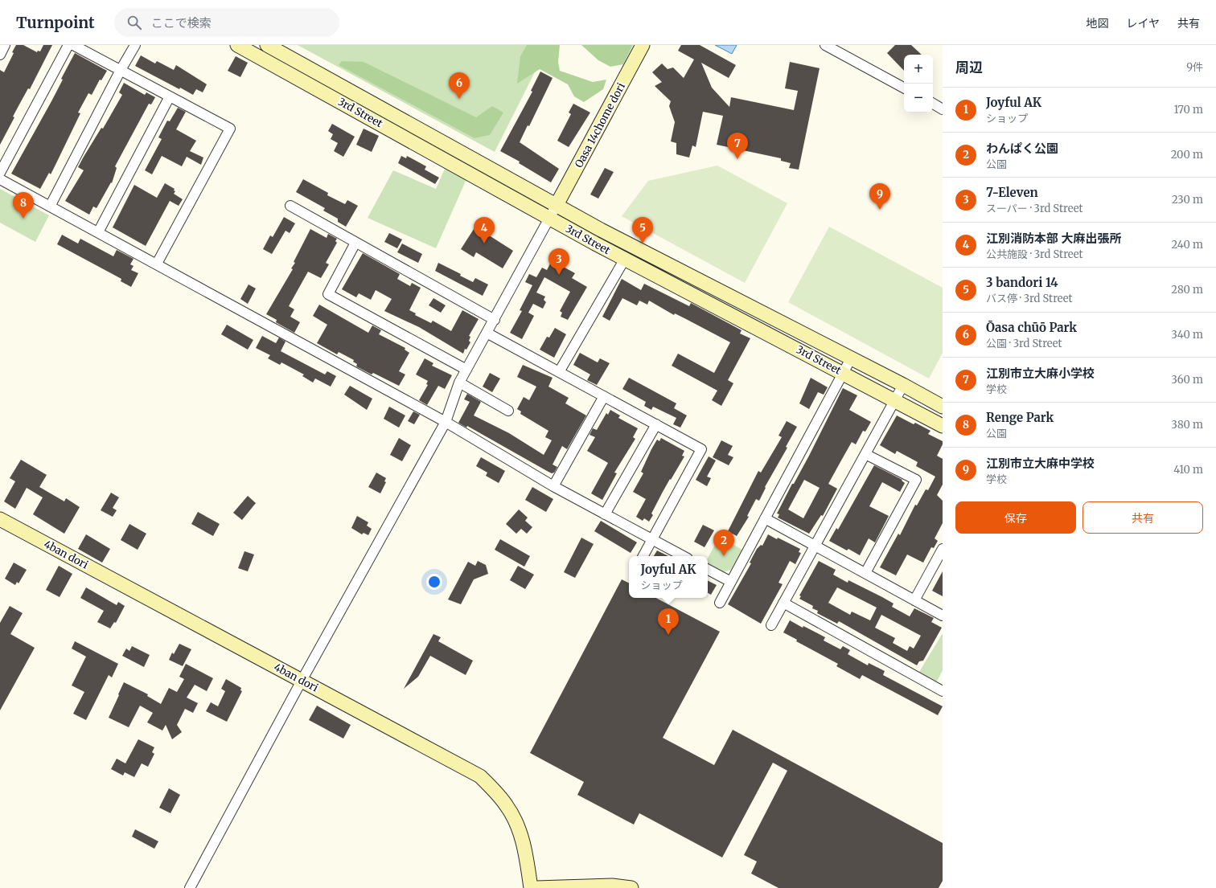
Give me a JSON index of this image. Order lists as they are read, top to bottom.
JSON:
{
  "streets": {
    "street": ["3rd Street", "Oasa 14chome dori", "4ban dori"]
  },
  "crossings": [
    ["3rd Street", "Oasa 14chome dori"]
  ],
  "page": {
    "header": "Turnpoint",
    "search": "ここで検索",
    "nav": ["地図", "レイヤ", "共有"],
    "heading": ["周辺", "9件"],
    "map_buttons": ["+", "−"],
    "pins": [
      "6",
      "7",
      "9",
      "8",
      "4",
      "5",
      "3",
      "2",
      "1"
    ],
    "list": [
      {
        "mark": "1",
        "name": "Joyful AK",
        "note": "ショップ",
        "value": "170 m"
      },
      {
        "mark": "2",
        "name": "わんぱく公園",
        "note": "公園",
        "value": "200 m"
      },
      {
        "mark": "3",
        "name": "7-Eleven",
        "note": "スーパー · 3rd Street",
        "value": "230 m"
      },
      {
        "mark": "4",
        "name": "江別消防本部 大麻出張所",
        "note": "公共施設 · 3rd Street",
        "value": "240 m"
      },
      {
        "mark": "5",
        "name": "3 bandori 14",
        "note": "バス停 · 3rd Street",
        "value": "280 m"
      },
      {
        "mark": "6",
        "name": "Ōasa chūō Park",
        "note": "公園 · 3rd Street",
        "value": "340 m"
      },
      {
        "mark": "7",
        "name": "江別市立大麻小学校",
        "note": "学校",
        "value": "360 m"
      },
      {
        "mark": "8",
        "name": "Renge Park",
        "note": "公園",
        "value": "380 m"
      },
      {
        "mark": "9",
        "name": "江別市立大麻中学校",
        "note": "学校",
        "value": "410 m"
      }
    ],
    "buttons": ["保存", "共有"],
    "popup": ["Joyful AK", "ショップ"]
  }
}
